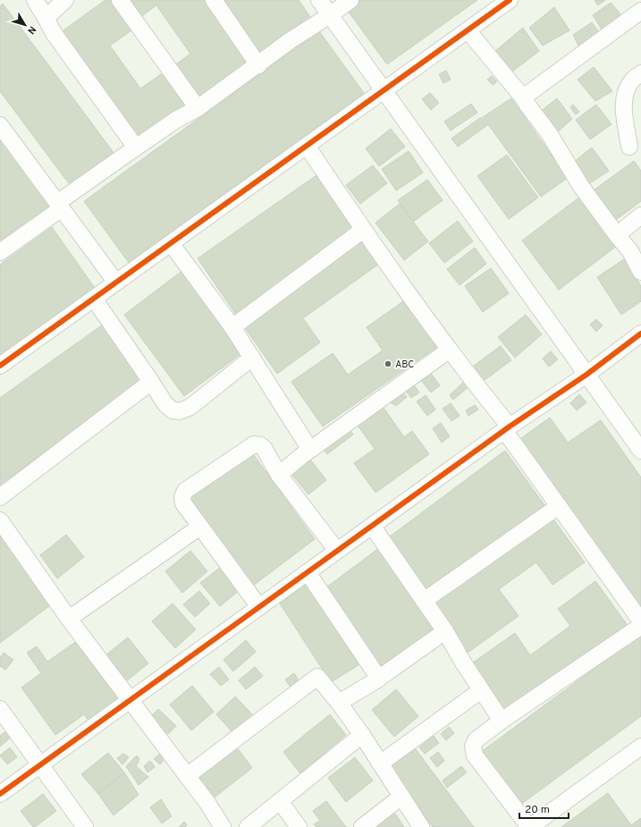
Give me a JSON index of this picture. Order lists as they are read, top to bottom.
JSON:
{
  "places": ["ABC"],
  "scale_bar": "20 m",
  "north": "bottom right"
}
